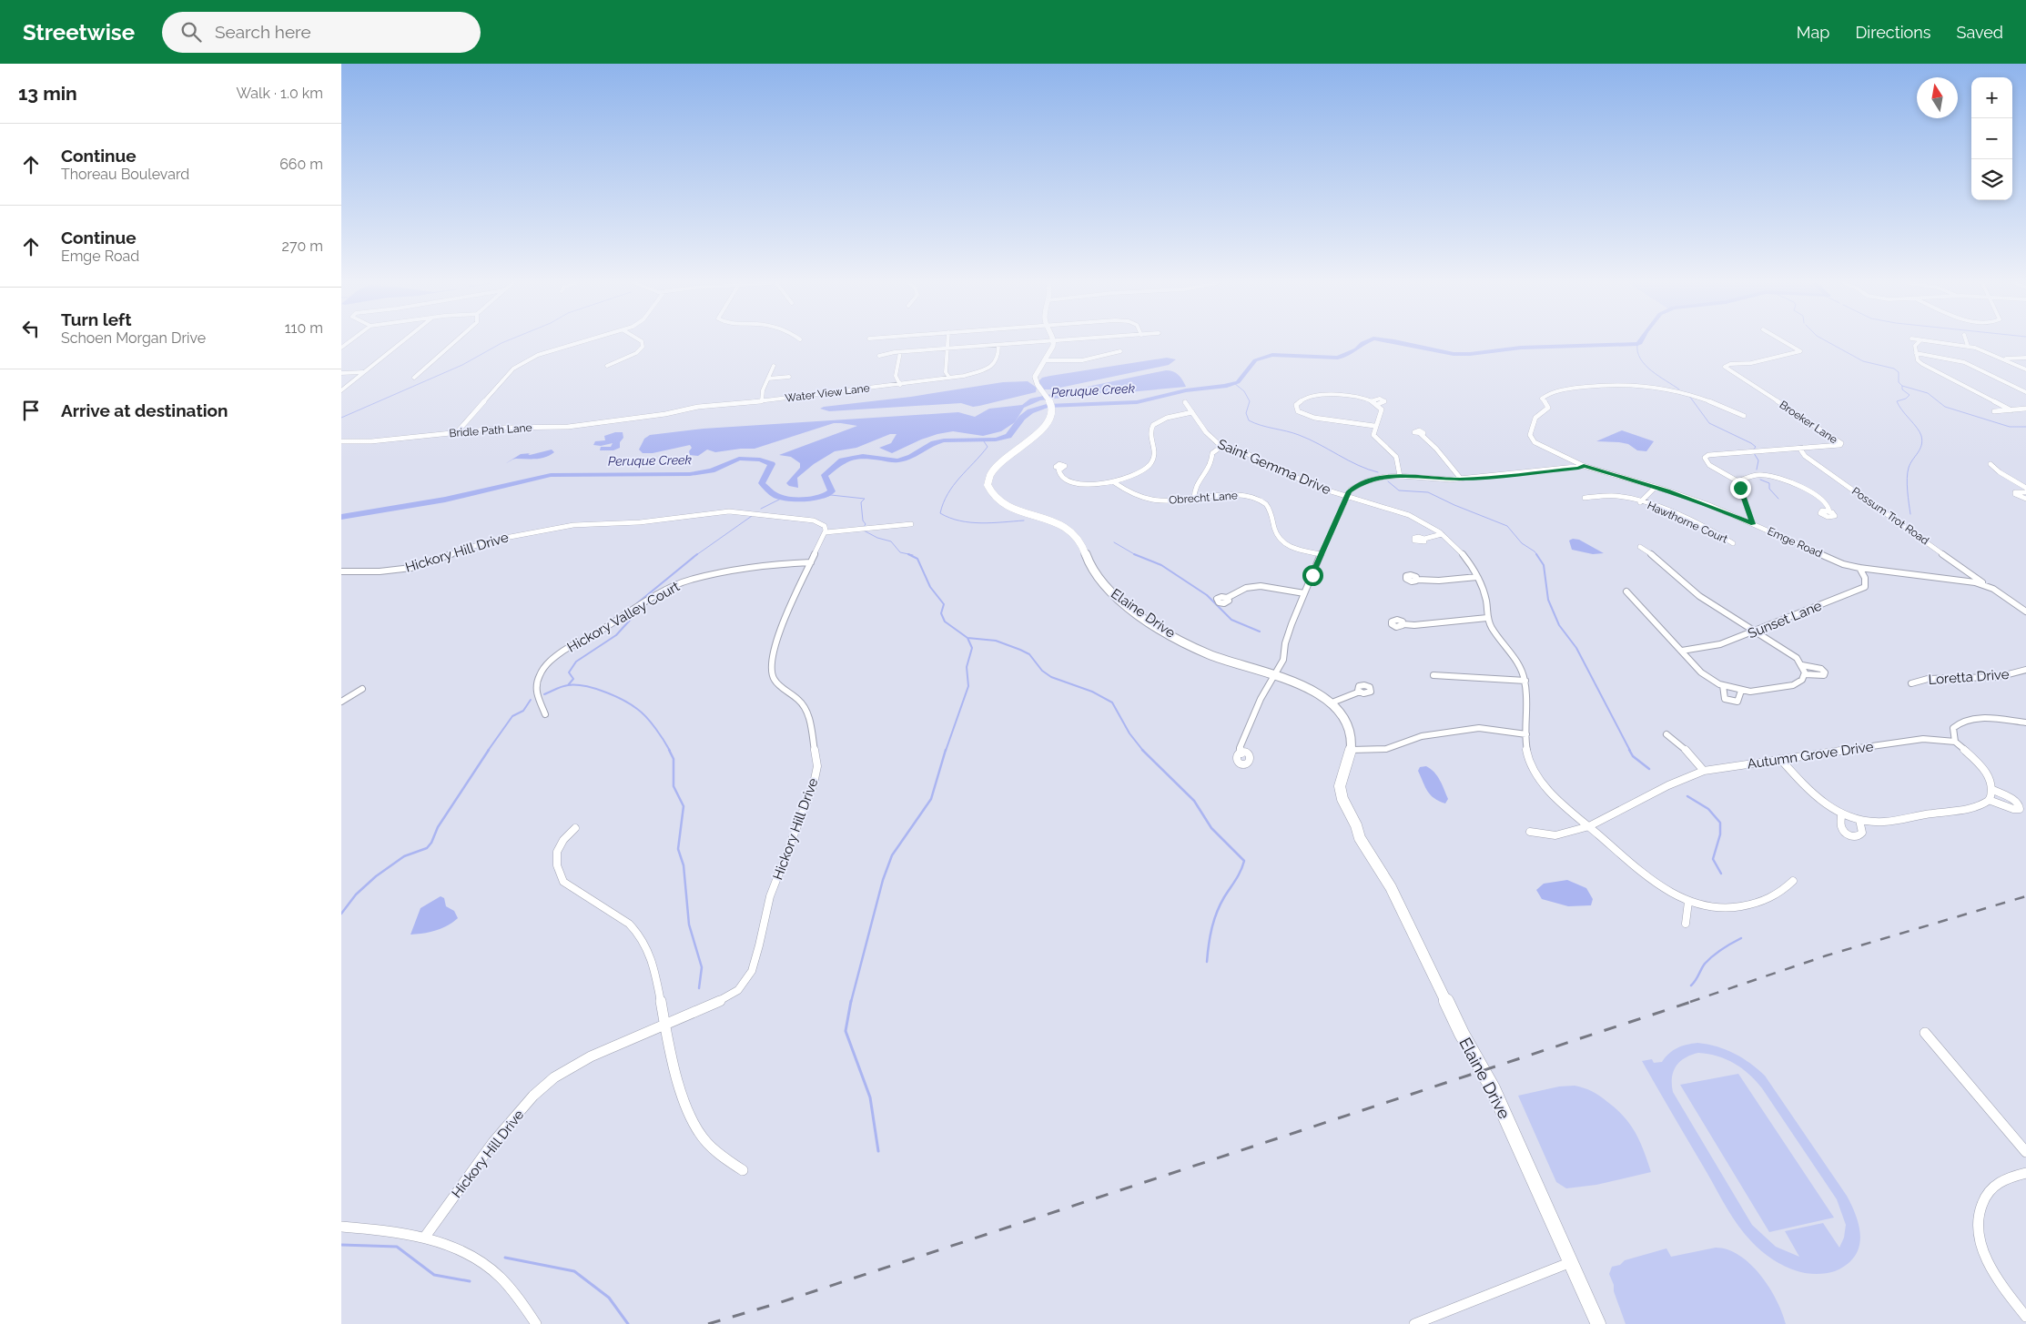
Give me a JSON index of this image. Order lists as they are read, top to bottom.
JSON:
{
  "streets": {
    "street": [
      "Water View Lane",
      "Broeker Lane",
      "Bridle Path Lane",
      "Saint Gemma Drive",
      "Obrecht Lane",
      "Possum Trot Road",
      "Hawthorne Court",
      "Emge Road",
      "Hickory Hill Drive",
      "Elaine Drive",
      "Hickory Valley Court",
      "Sunset Lane",
      "Loretta Drive",
      "Autumn Grove Drive"
    ]
  },
  "crossings": [
    ["Water View Lane", "Bridle Path Lane"],
    ["Broeker Lane", "Possum Trot Road"],
    ["Saint Gemma Drive", "Autumn Grove Drive"],
    ["Possum Trot Road", "Emge Road"],
    ["Emge Road", "Sunset Lane"],
    ["Hickory Hill Drive", "Hickory Valley Court"]
  ],
  "water": ["Peruque Creek"],
  "north": "top",
  "page": {
    "header": "Streetwise",
    "search": "Search here",
    "nav": ["Map", "Directions", "Saved"],
    "heading": ["13 min", "Walk · 1.0 km"],
    "map_buttons": ["+", "−"],
    "list": [
      ["Continue", "Thoreau Boulevard", "660 m"],
      ["Continue", "Emge Road", "270 m"],
      ["Turn left", "Schoen Morgan Drive", "110 m"],
      "Arrive at destination"
    ]
  }
}
